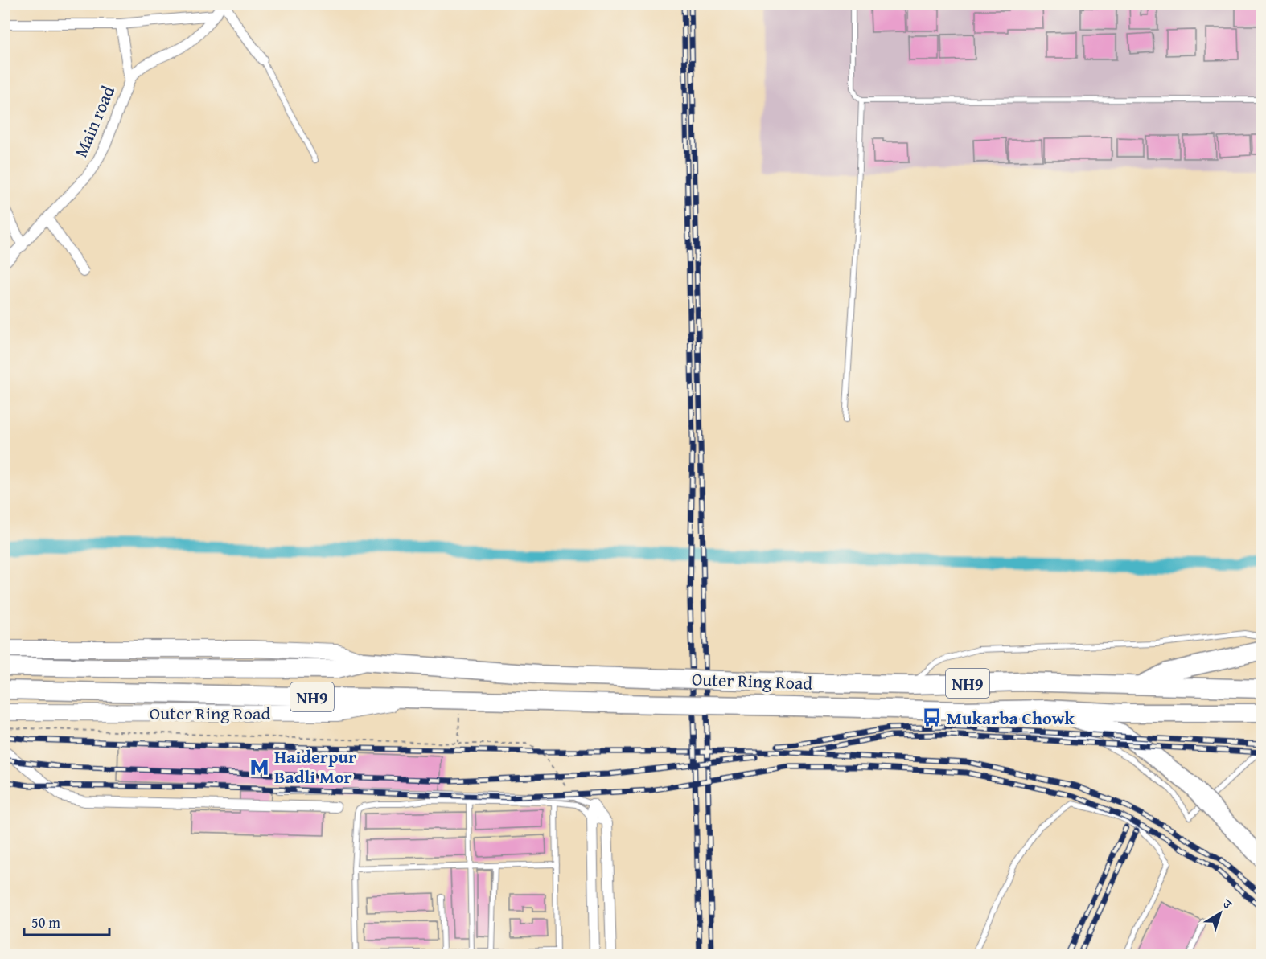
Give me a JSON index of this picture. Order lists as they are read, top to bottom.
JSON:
{
  "streets": {
    "highway": ["Outer Ring Road", "NH9"],
    "street": ["Main road"]
  },
  "crossings": [
    ["Outer Ring Road", "NH9"]
  ],
  "places": {
    "bus stop": ["Mukarba Chowk"],
    "metro station": ["Haiderpur Badli Mor"]
  },
  "scale_bar": "50 m",
  "north": "top right"
}
